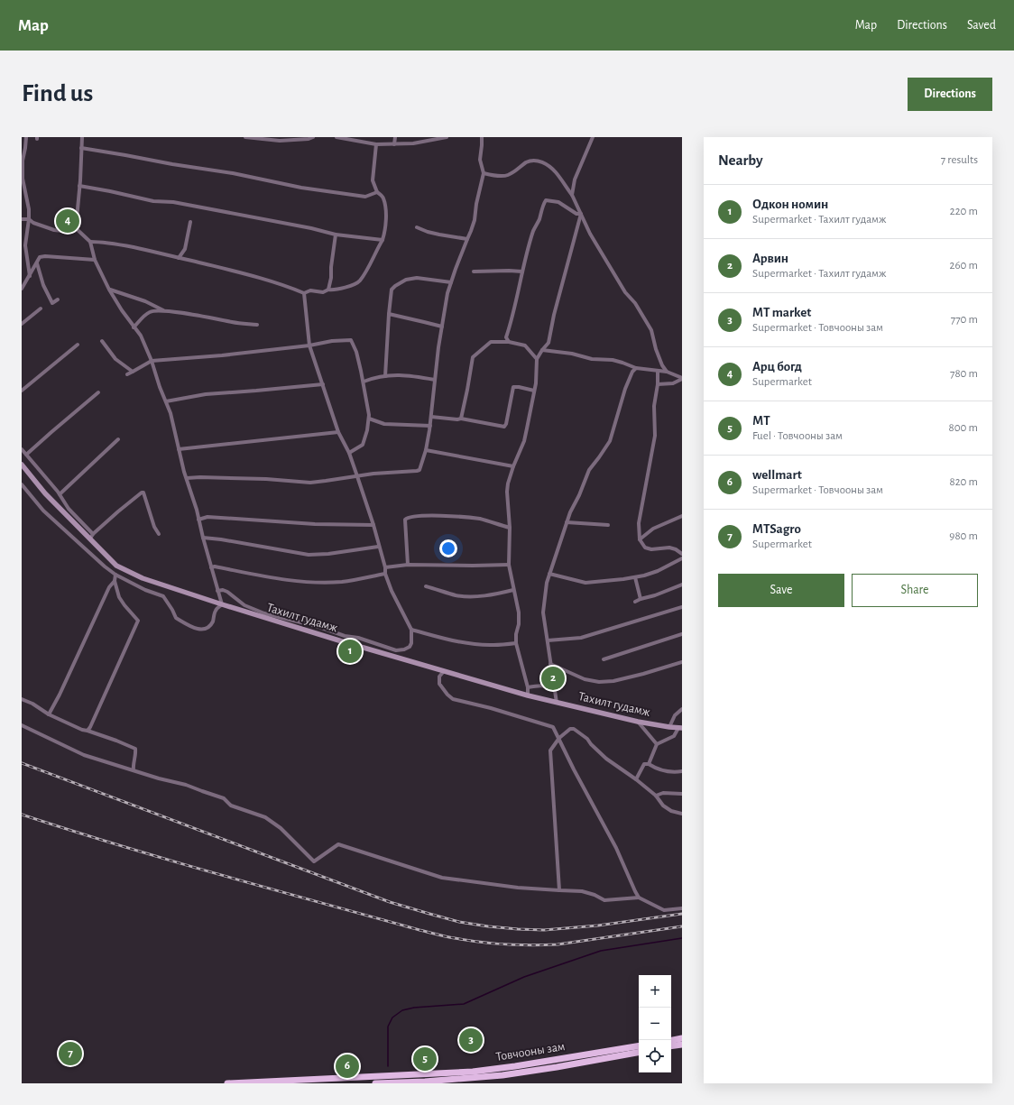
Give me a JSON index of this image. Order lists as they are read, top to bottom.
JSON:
{
  "streets": {
    "highway": ["Товчооны зам"],
    "main road": ["Тахилт гудамж"]
  },
  "page": {
    "header": "Map",
    "nav": ["Map", "Directions", "Saved"],
    "buttons": [
      "Directions",
      ["Save", "Share"]
    ],
    "title": "Find us",
    "heading": ["Nearby", "7 results"],
    "list": [
      {
        "mark": "1",
        "name": "Одкон номин",
        "note": "Supermarket · Тахилт гудамж",
        "value": "220 m"
      },
      {
        "mark": "2",
        "name": "Арвин",
        "note": "Supermarket · Тахилт гудамж",
        "value": "260 m"
      },
      {
        "mark": "3",
        "name": "MT market",
        "note": "Supermarket · Товчооны зам",
        "value": "770 m"
      },
      {
        "mark": "4",
        "name": "Арц богд",
        "note": "Supermarket",
        "value": "780 m"
      },
      {
        "mark": "5",
        "name": "МТ",
        "note": "Fuel · Товчооны зам",
        "value": "800 m"
      },
      {
        "mark": "6",
        "name": "wellmart",
        "note": "Supermarket · Товчооны зам",
        "value": "820 m"
      },
      {
        "mark": "7",
        "name": "MTSagro",
        "note": "Supermarket",
        "value": "980 m"
      }
    ],
    "pins": [
      "4",
      "1",
      "2",
      "3",
      "7",
      "5",
      "6"
    ],
    "map_buttons": ["+", "−"]
  }
}
